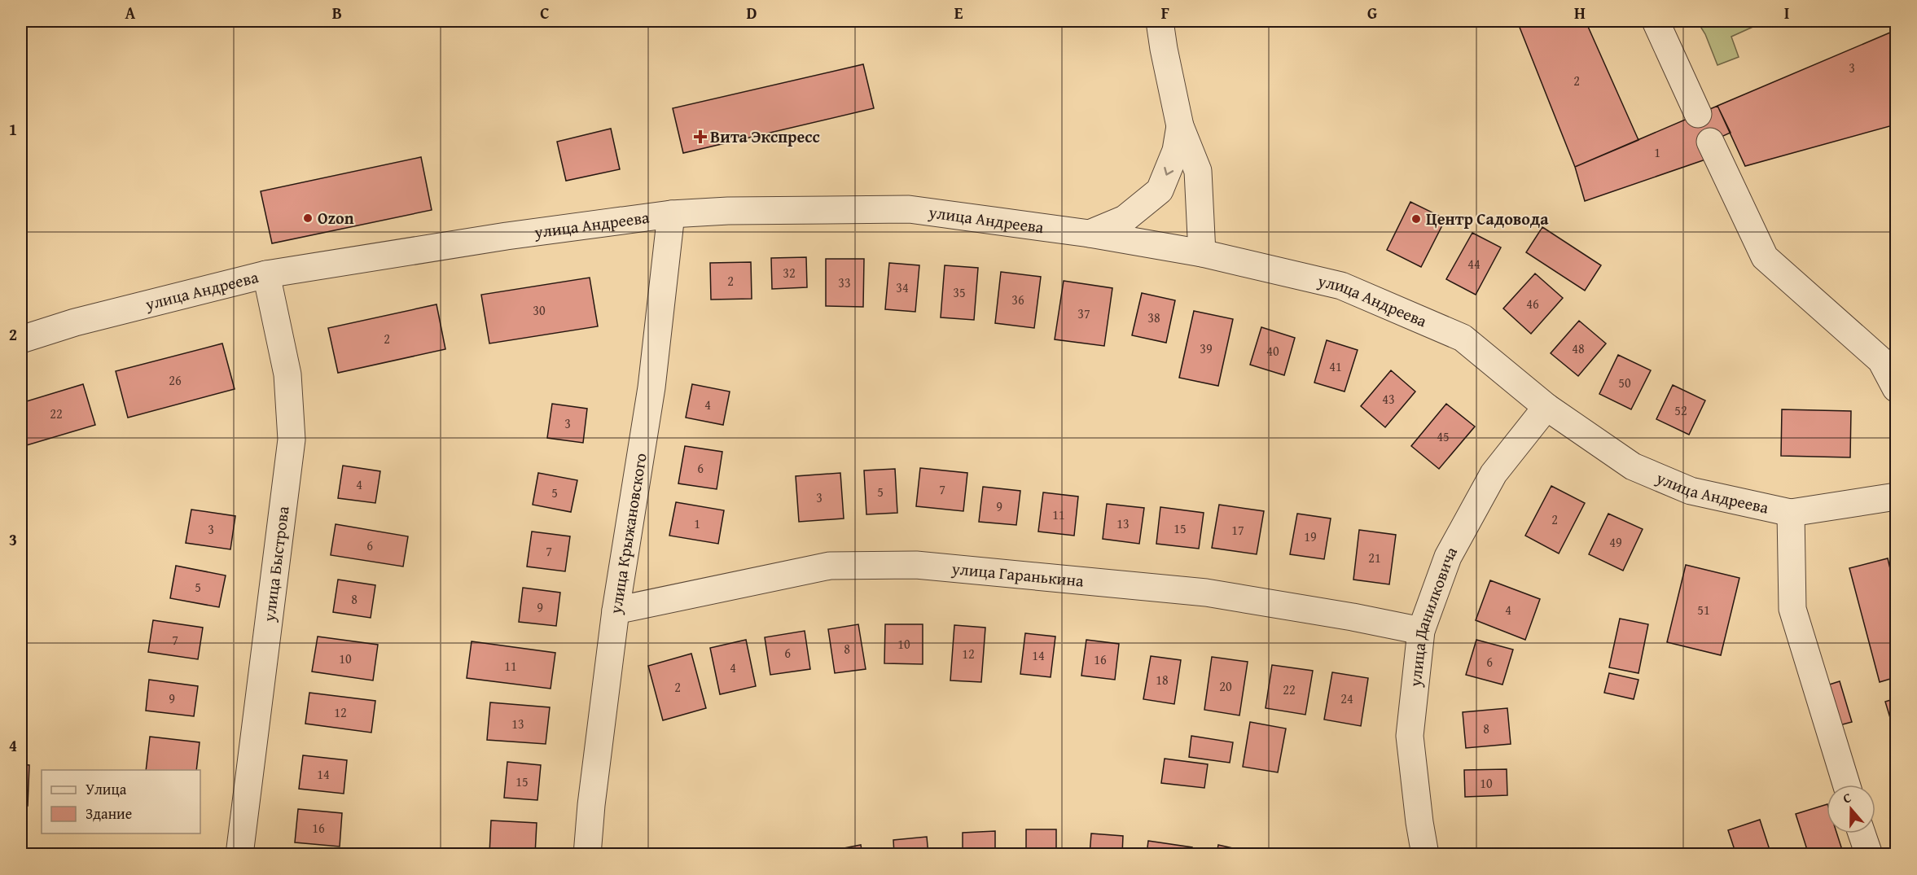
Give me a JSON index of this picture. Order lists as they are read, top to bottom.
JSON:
{
  "streets": {
    "street": [
      "улица Андреева",
      "улица Крыжановского",
      "улица Быстрова",
      "улица Гаранькина",
      "улица Данилковича"
    ]
  },
  "crossings": [
    ["улица Андреева", "улица Крыжановского"],
    ["улица Андреева", "улица Быстрова"],
    ["улица Андреева", "улица Данилковича"],
    ["улица Крыжановского", "улица Гаранькина"],
    ["улица Гаранькина", "улица Данилковича"]
  ],
  "places": {
    "health": ["Вита Экспресс"],
    "other": ["Ozon", "Центр Садовода"]
  },
  "house_numbers": [
    "3",
    "2",
    "1",
    "44",
    "32",
    "2",
    "33",
    "34",
    "35",
    "36",
    "46",
    "30",
    "37",
    "38",
    "2",
    "39",
    "48",
    "40",
    "41",
    "26",
    "50",
    "43",
    "4",
    "52",
    "22",
    "3",
    "45",
    "6",
    "4",
    "7",
    "5",
    "5",
    "3",
    "9",
    "11",
    "2",
    "1",
    "13",
    "15",
    "3",
    "17",
    "19",
    "49",
    "6",
    "7",
    "21",
    "5",
    "8",
    "9",
    "4",
    "51",
    "7",
    "10",
    "8",
    "6",
    "12",
    "14",
    "10",
    "16",
    "6",
    "11",
    "4",
    "18",
    "20",
    "2",
    "22",
    "9",
    "24",
    "12",
    "13",
    "8",
    "14",
    "15",
    "10",
    "16"
  ],
  "legend": ["Улица", "Здание"],
  "north": "top",
  "grid": {
    "columns": [
      "A",
      "B",
      "C",
      "D",
      "E",
      "F",
      "G",
      "H",
      "I"
    ],
    "rows": [
      "1",
      "2",
      "3",
      "4"
    ]
  }
}
